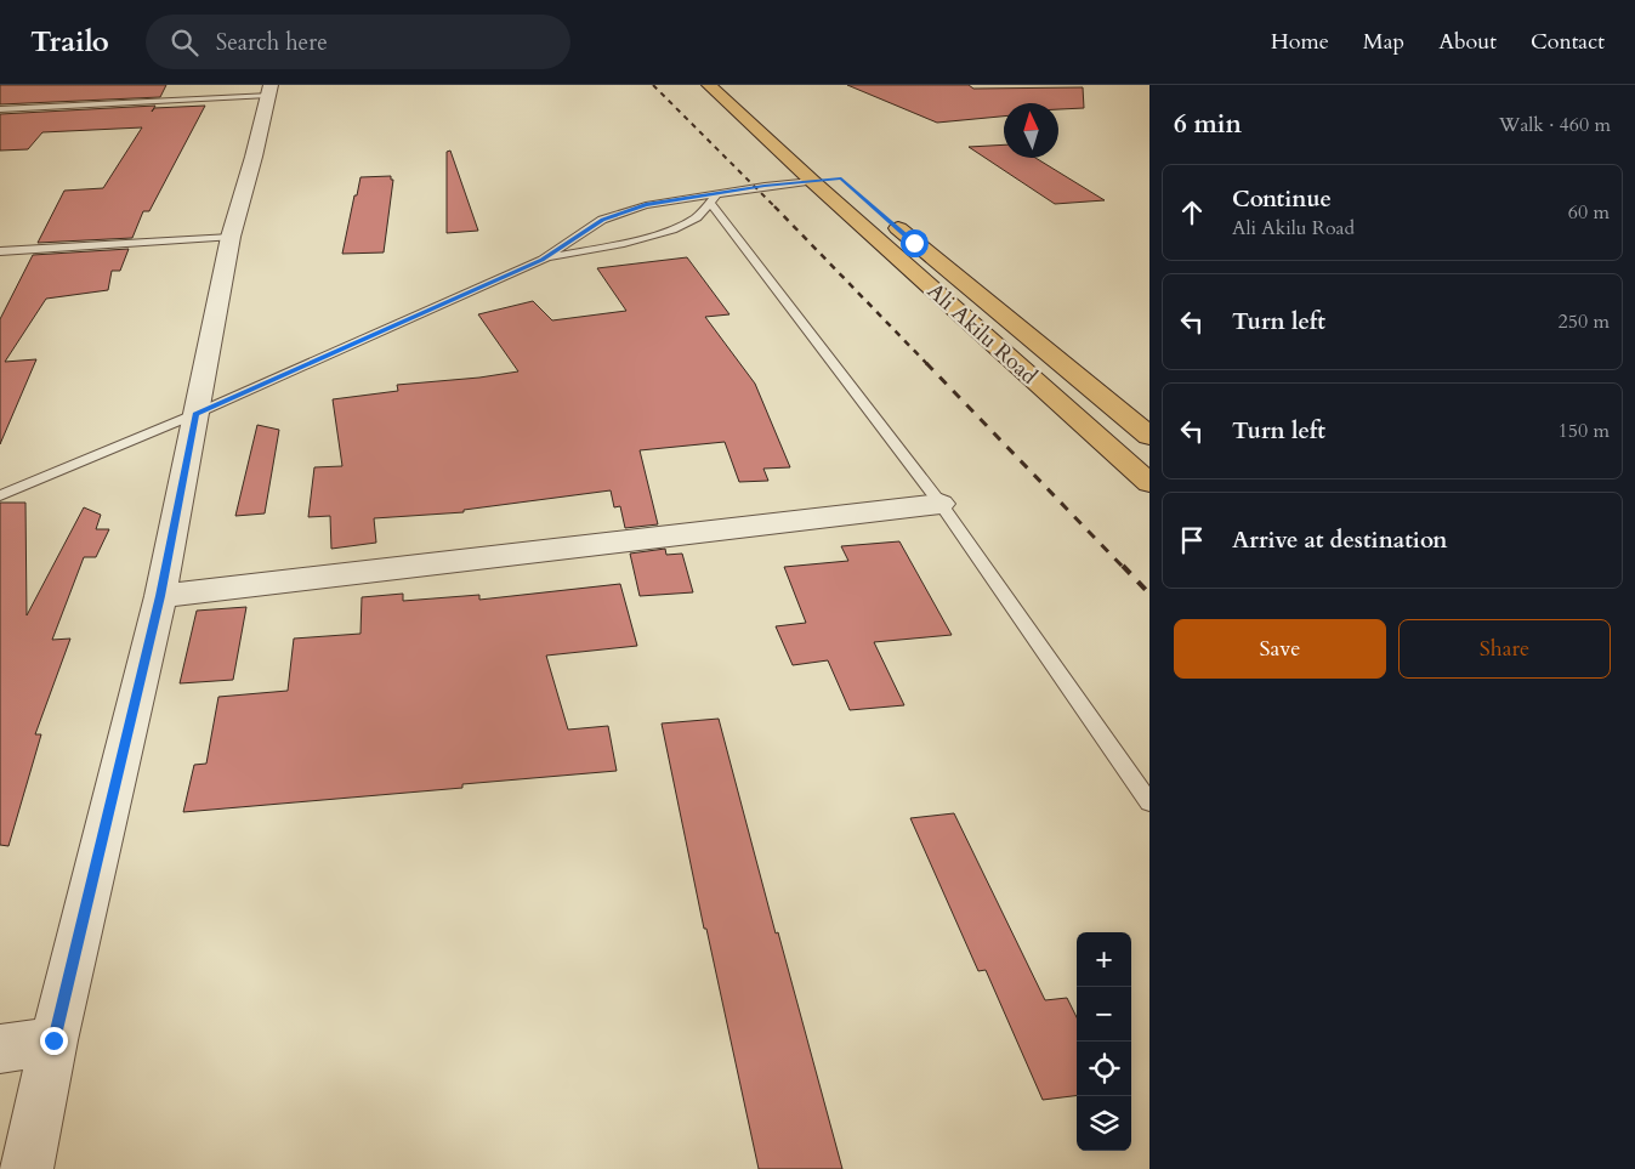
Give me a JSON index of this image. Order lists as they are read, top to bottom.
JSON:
{
  "streets": {
    "main road": ["Ali Akilu Road"]
  },
  "north": "top",
  "page": {
    "header": "Trailo",
    "search": "Search here",
    "nav": [
      "Home",
      "Map",
      "About",
      "Contact"
    ],
    "heading": ["6 min", "Walk · 460 m"],
    "list": [
      ["Continue", "Ali Akilu Road", "60 m"],
      ["Turn left", "250 m"],
      ["Turn left", "150 m"],
      "Arrive at destination"
    ],
    "buttons": ["Save", "Share"],
    "map_buttons": ["+", "−"]
  }
}
